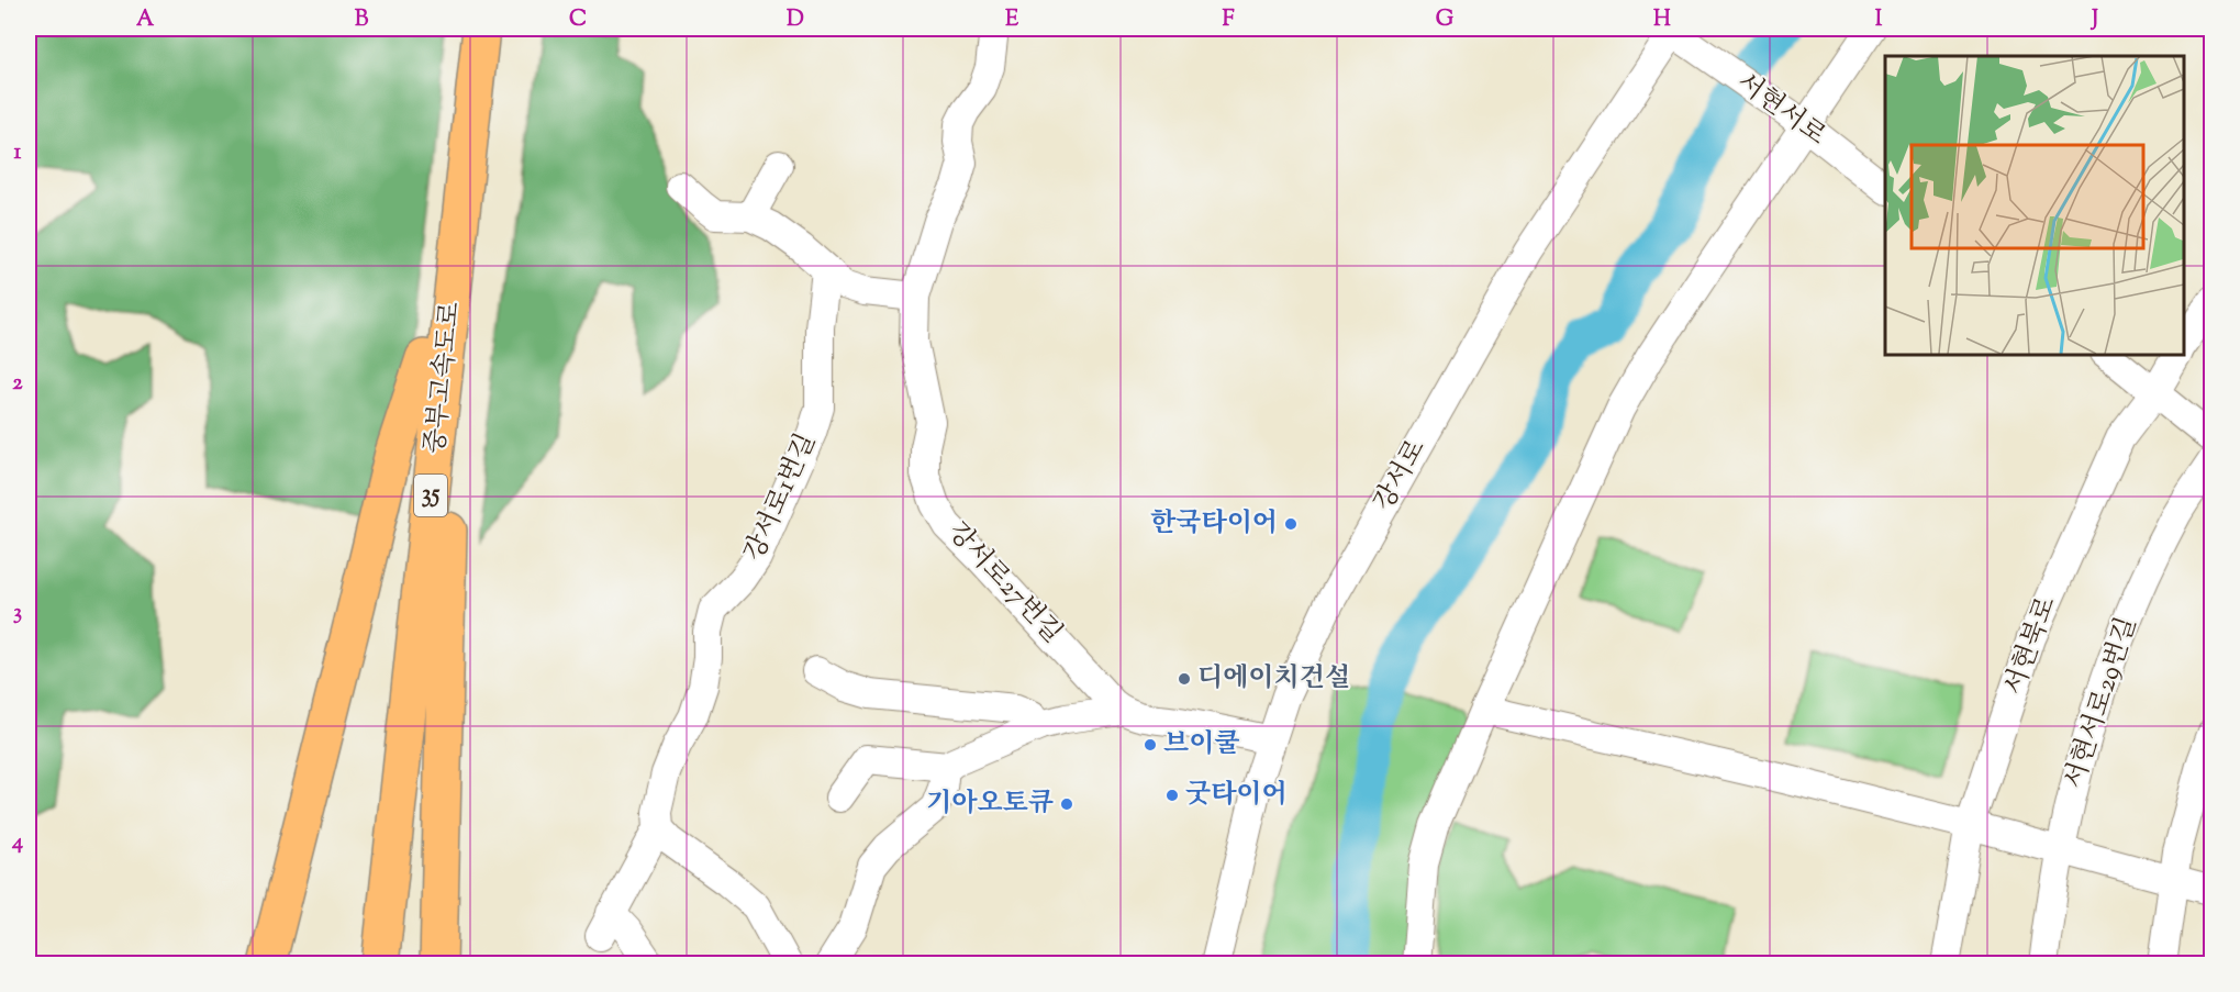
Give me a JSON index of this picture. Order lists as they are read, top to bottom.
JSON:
{
  "streets": {
    "highway": ["중부고속도로", "35"],
    "street": [
      "서현서로",
      "강서로",
      "강서로1번길",
      "강서로27번길",
      "서현북로",
      "서현서로29번길"
    ]
  },
  "crossings": [
    ["서현서로", "강서로"]
  ],
  "places": [
    "한국타이어",
    "디에이치건설",
    "브이쿨",
    "굿타이어",
    "기아오토큐"
  ],
  "grid": {
    "columns": [
      "A",
      "B",
      "C",
      "D",
      "E",
      "F",
      "G",
      "H",
      "I",
      "J"
    ],
    "rows": [
      "1",
      "2",
      "3",
      "4"
    ]
  }
}
